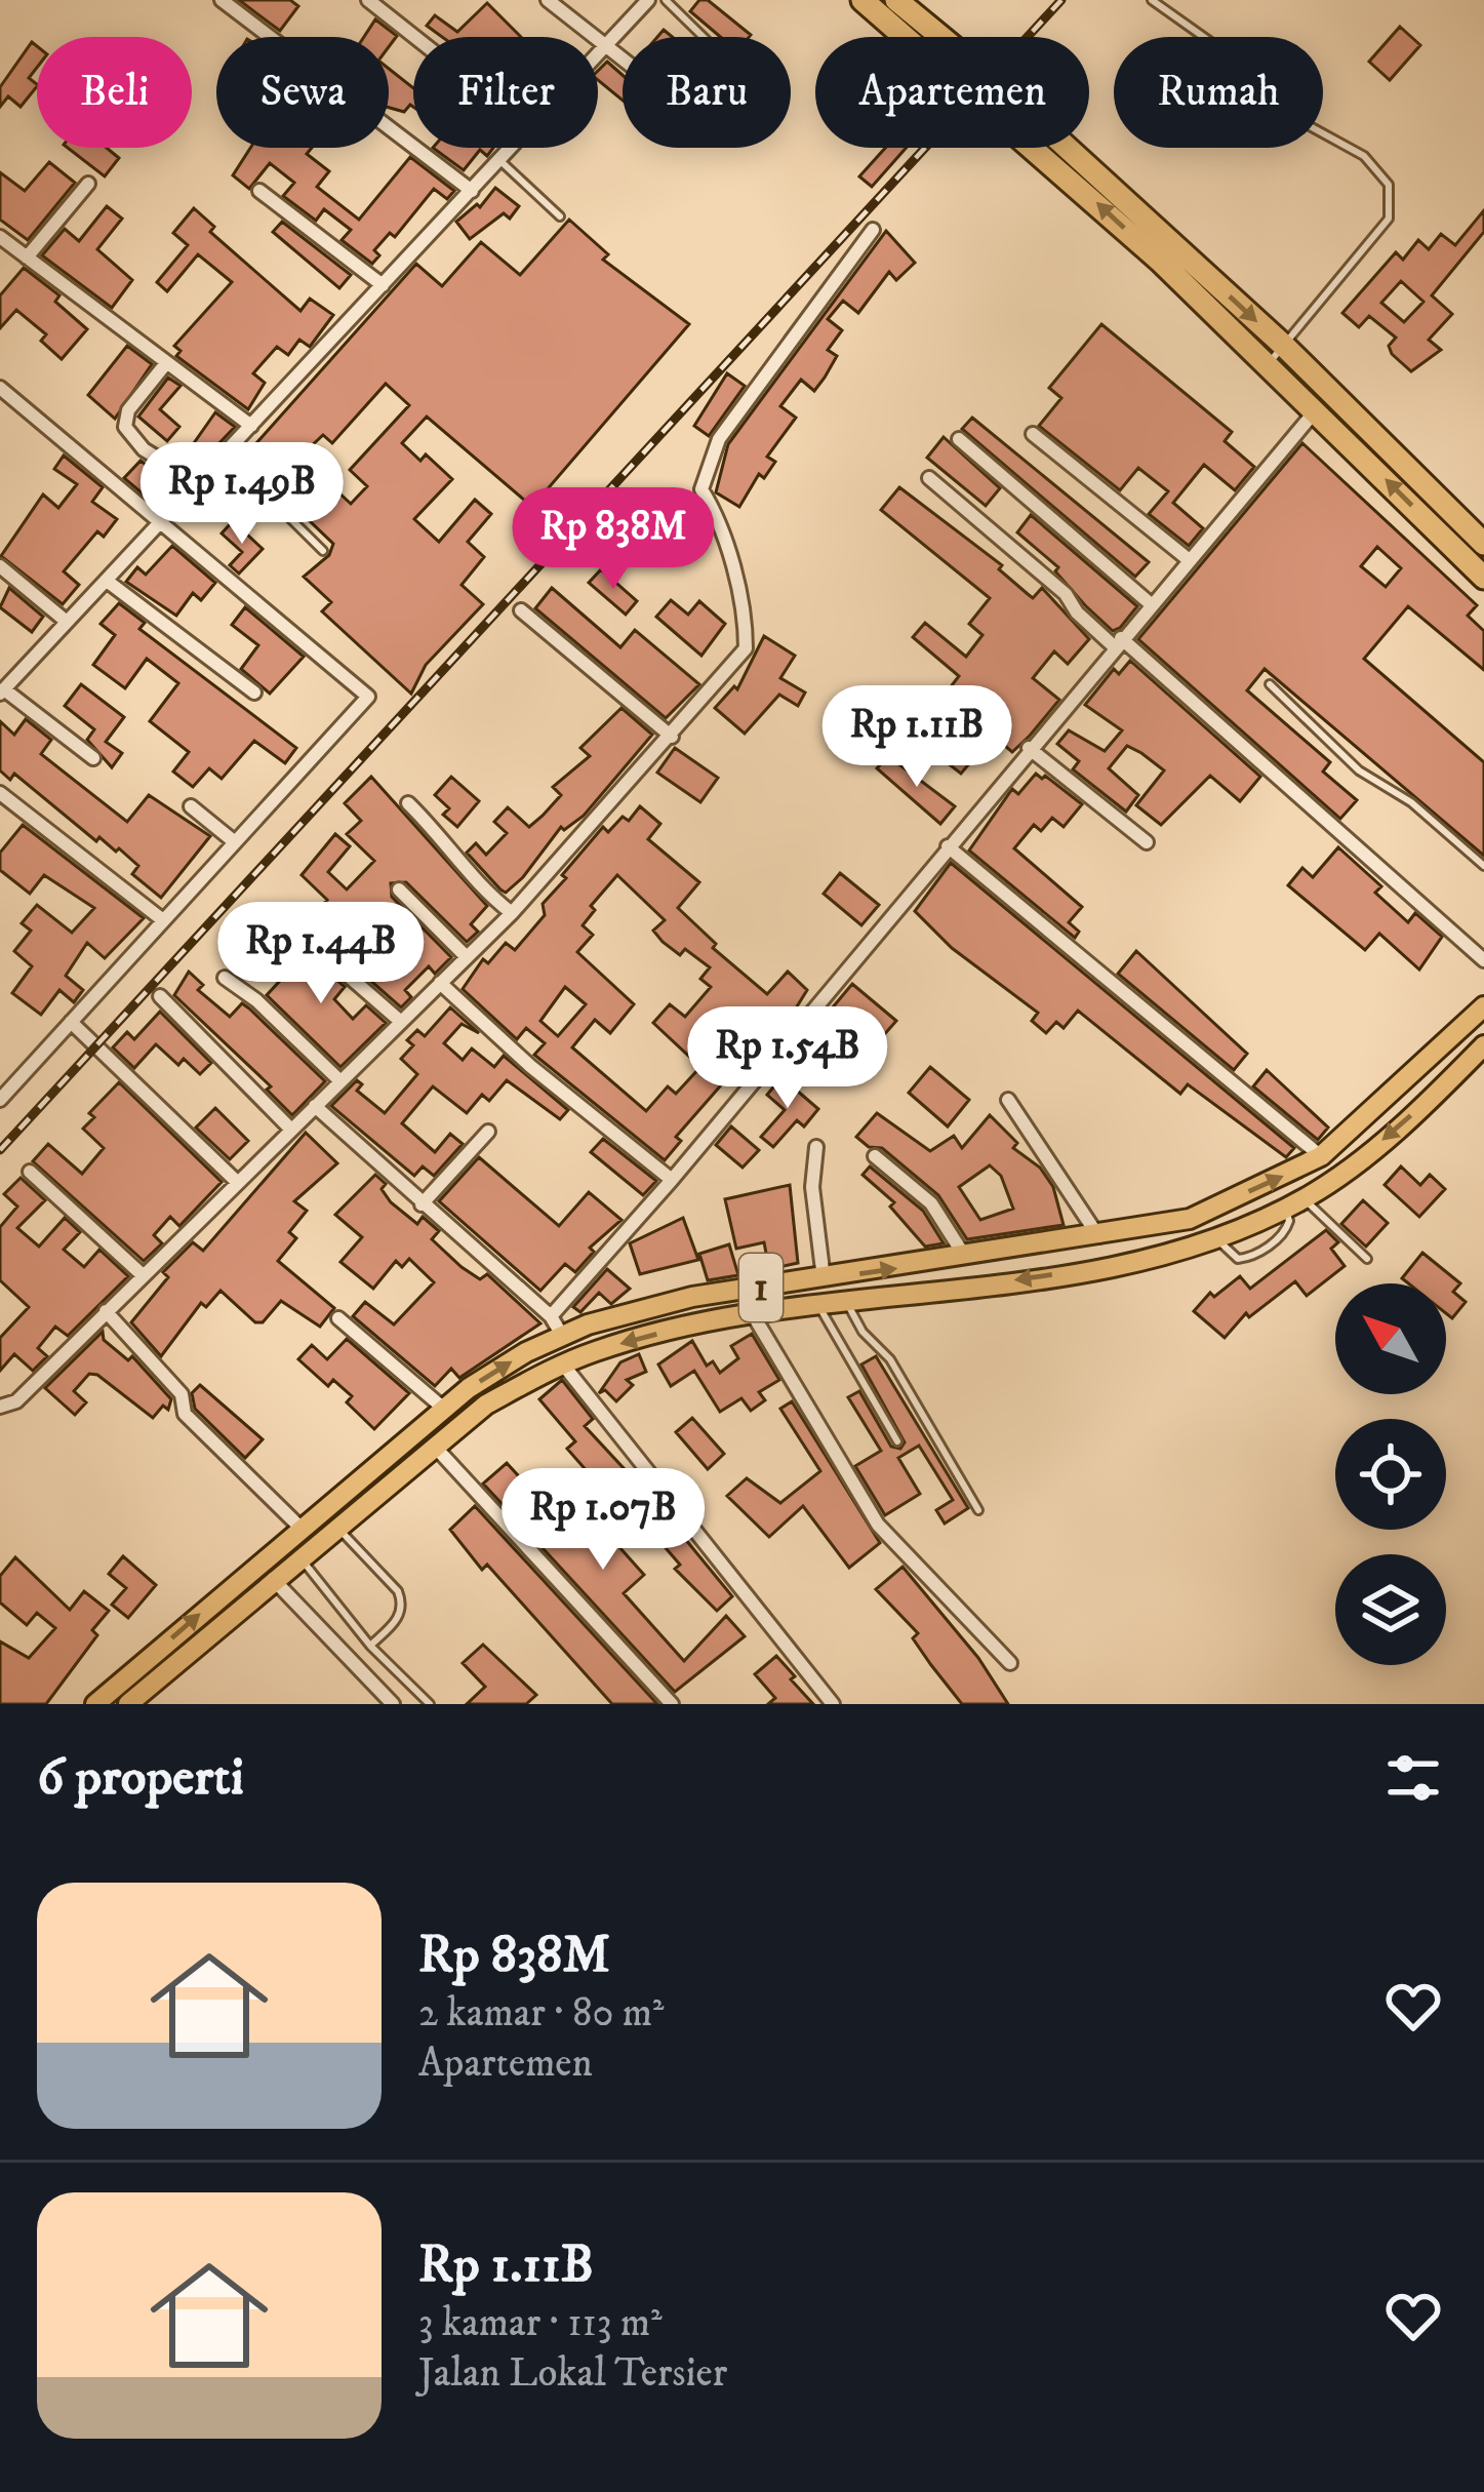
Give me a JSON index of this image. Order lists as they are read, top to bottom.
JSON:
{
  "streets": {
    "main road": ["1"]
  },
  "north": "top left",
  "page": {
    "chip": [
      "Beli",
      "Sewa",
      "Filter",
      "Baru",
      "Apartemen",
      "Rumah"
    ],
    "price": [
      "Rp 1.49B",
      "Rp 838M",
      "Rp 1.11B",
      "Rp 1.44B",
      "Rp 1.54B",
      "Rp 1.07B"
    ],
    "heading": "6 properti",
    "list": [
      {
        "name": "Rp 838M",
        "note": "2 kamar · 80 m² · Apartemen"
      },
      {
        "name": "Rp 1.11B",
        "note": "3 kamar · 113 m² · Jalan Lokal Tersier"
      }
    ]
  }
}
